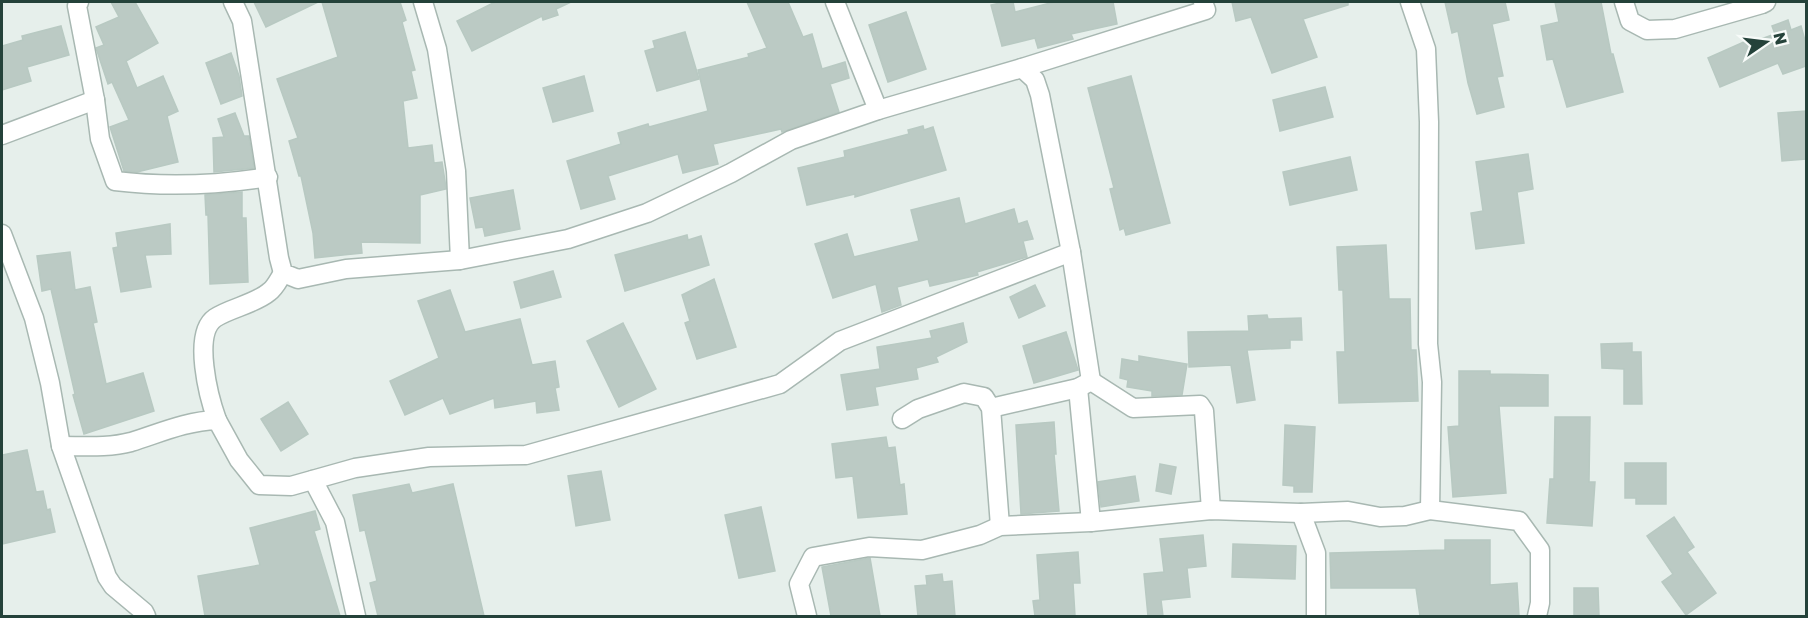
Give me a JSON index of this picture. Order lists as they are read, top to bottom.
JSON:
{
  "north": "right"
}
